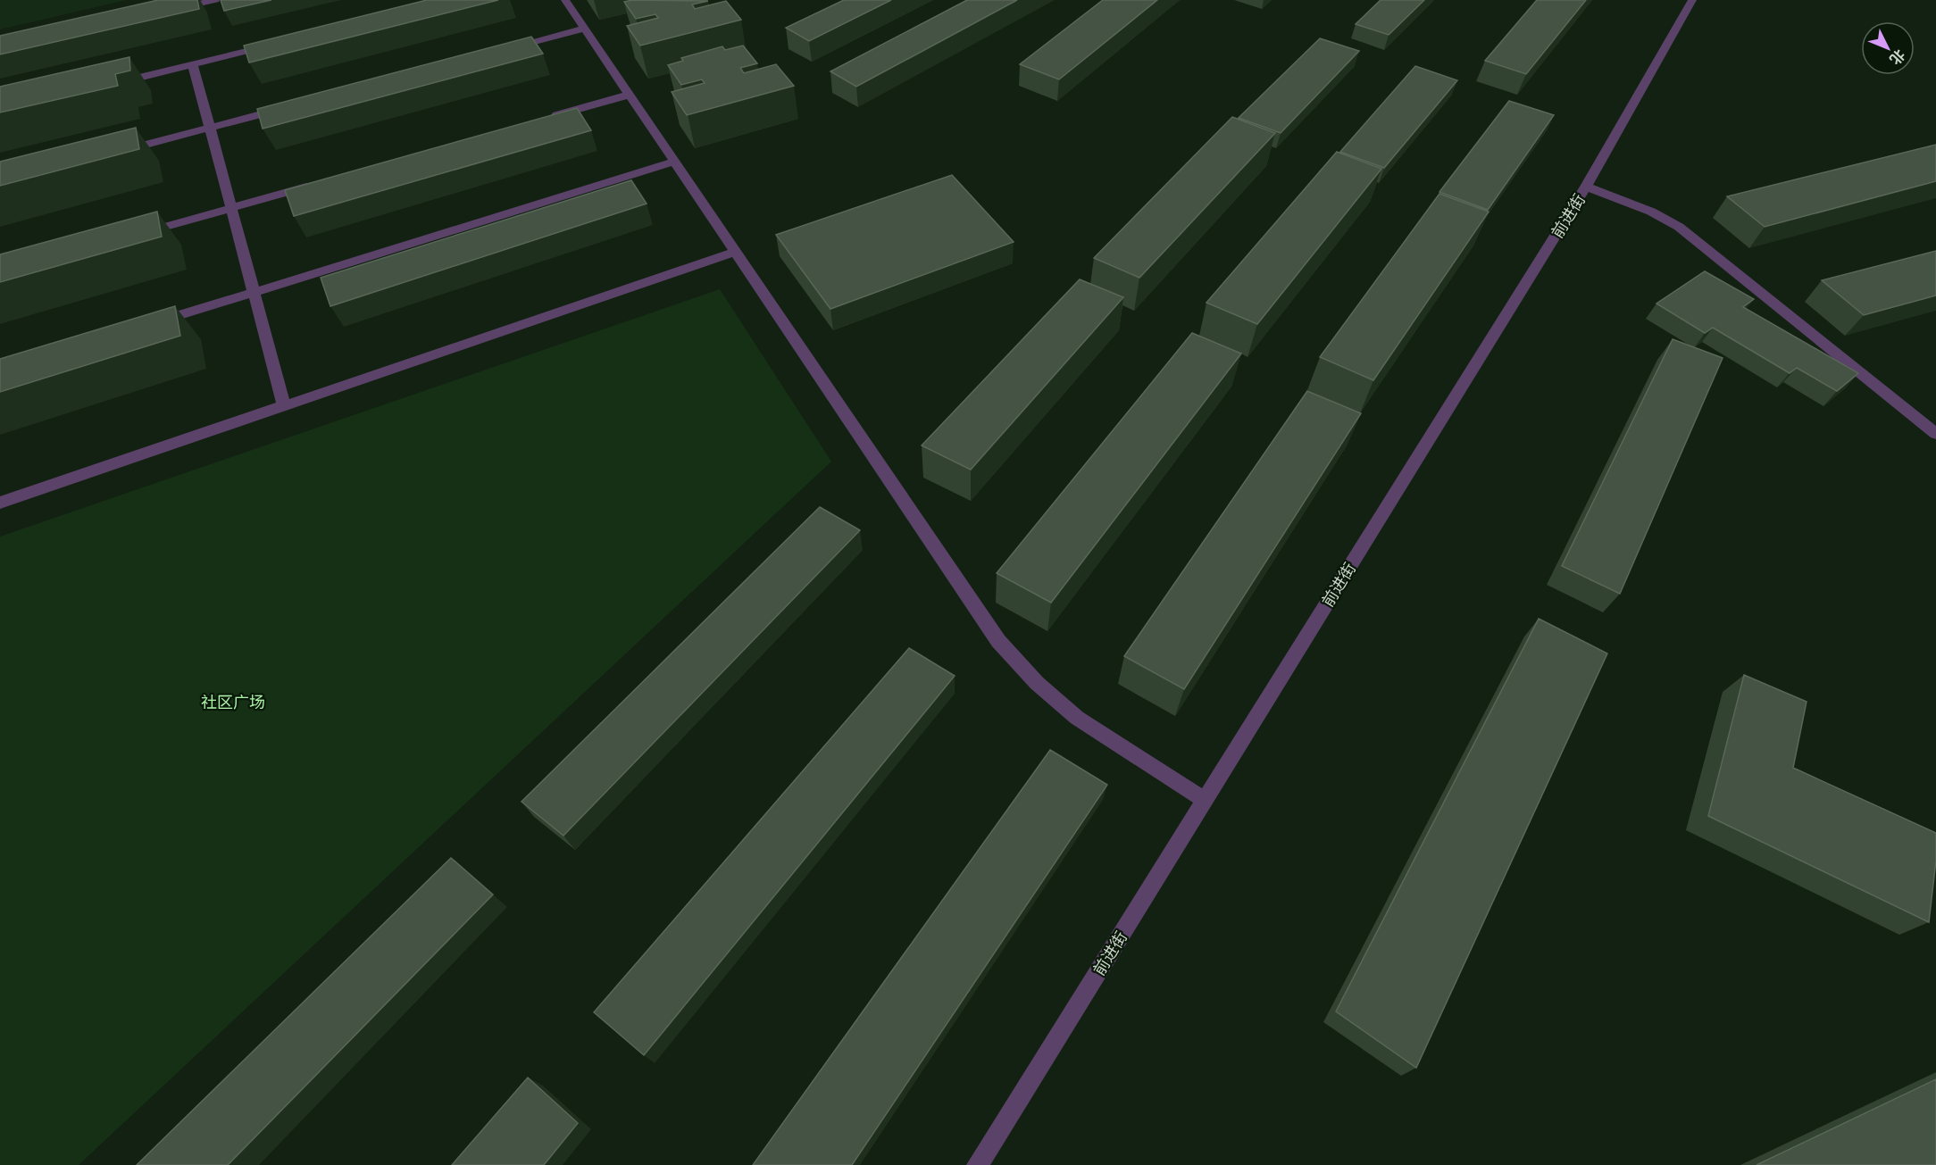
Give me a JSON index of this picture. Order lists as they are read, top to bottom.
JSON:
{
  "streets": {
    "street": ["前进街"]
  },
  "parks": ["社区广场"],
  "north": "bottom right"
}
